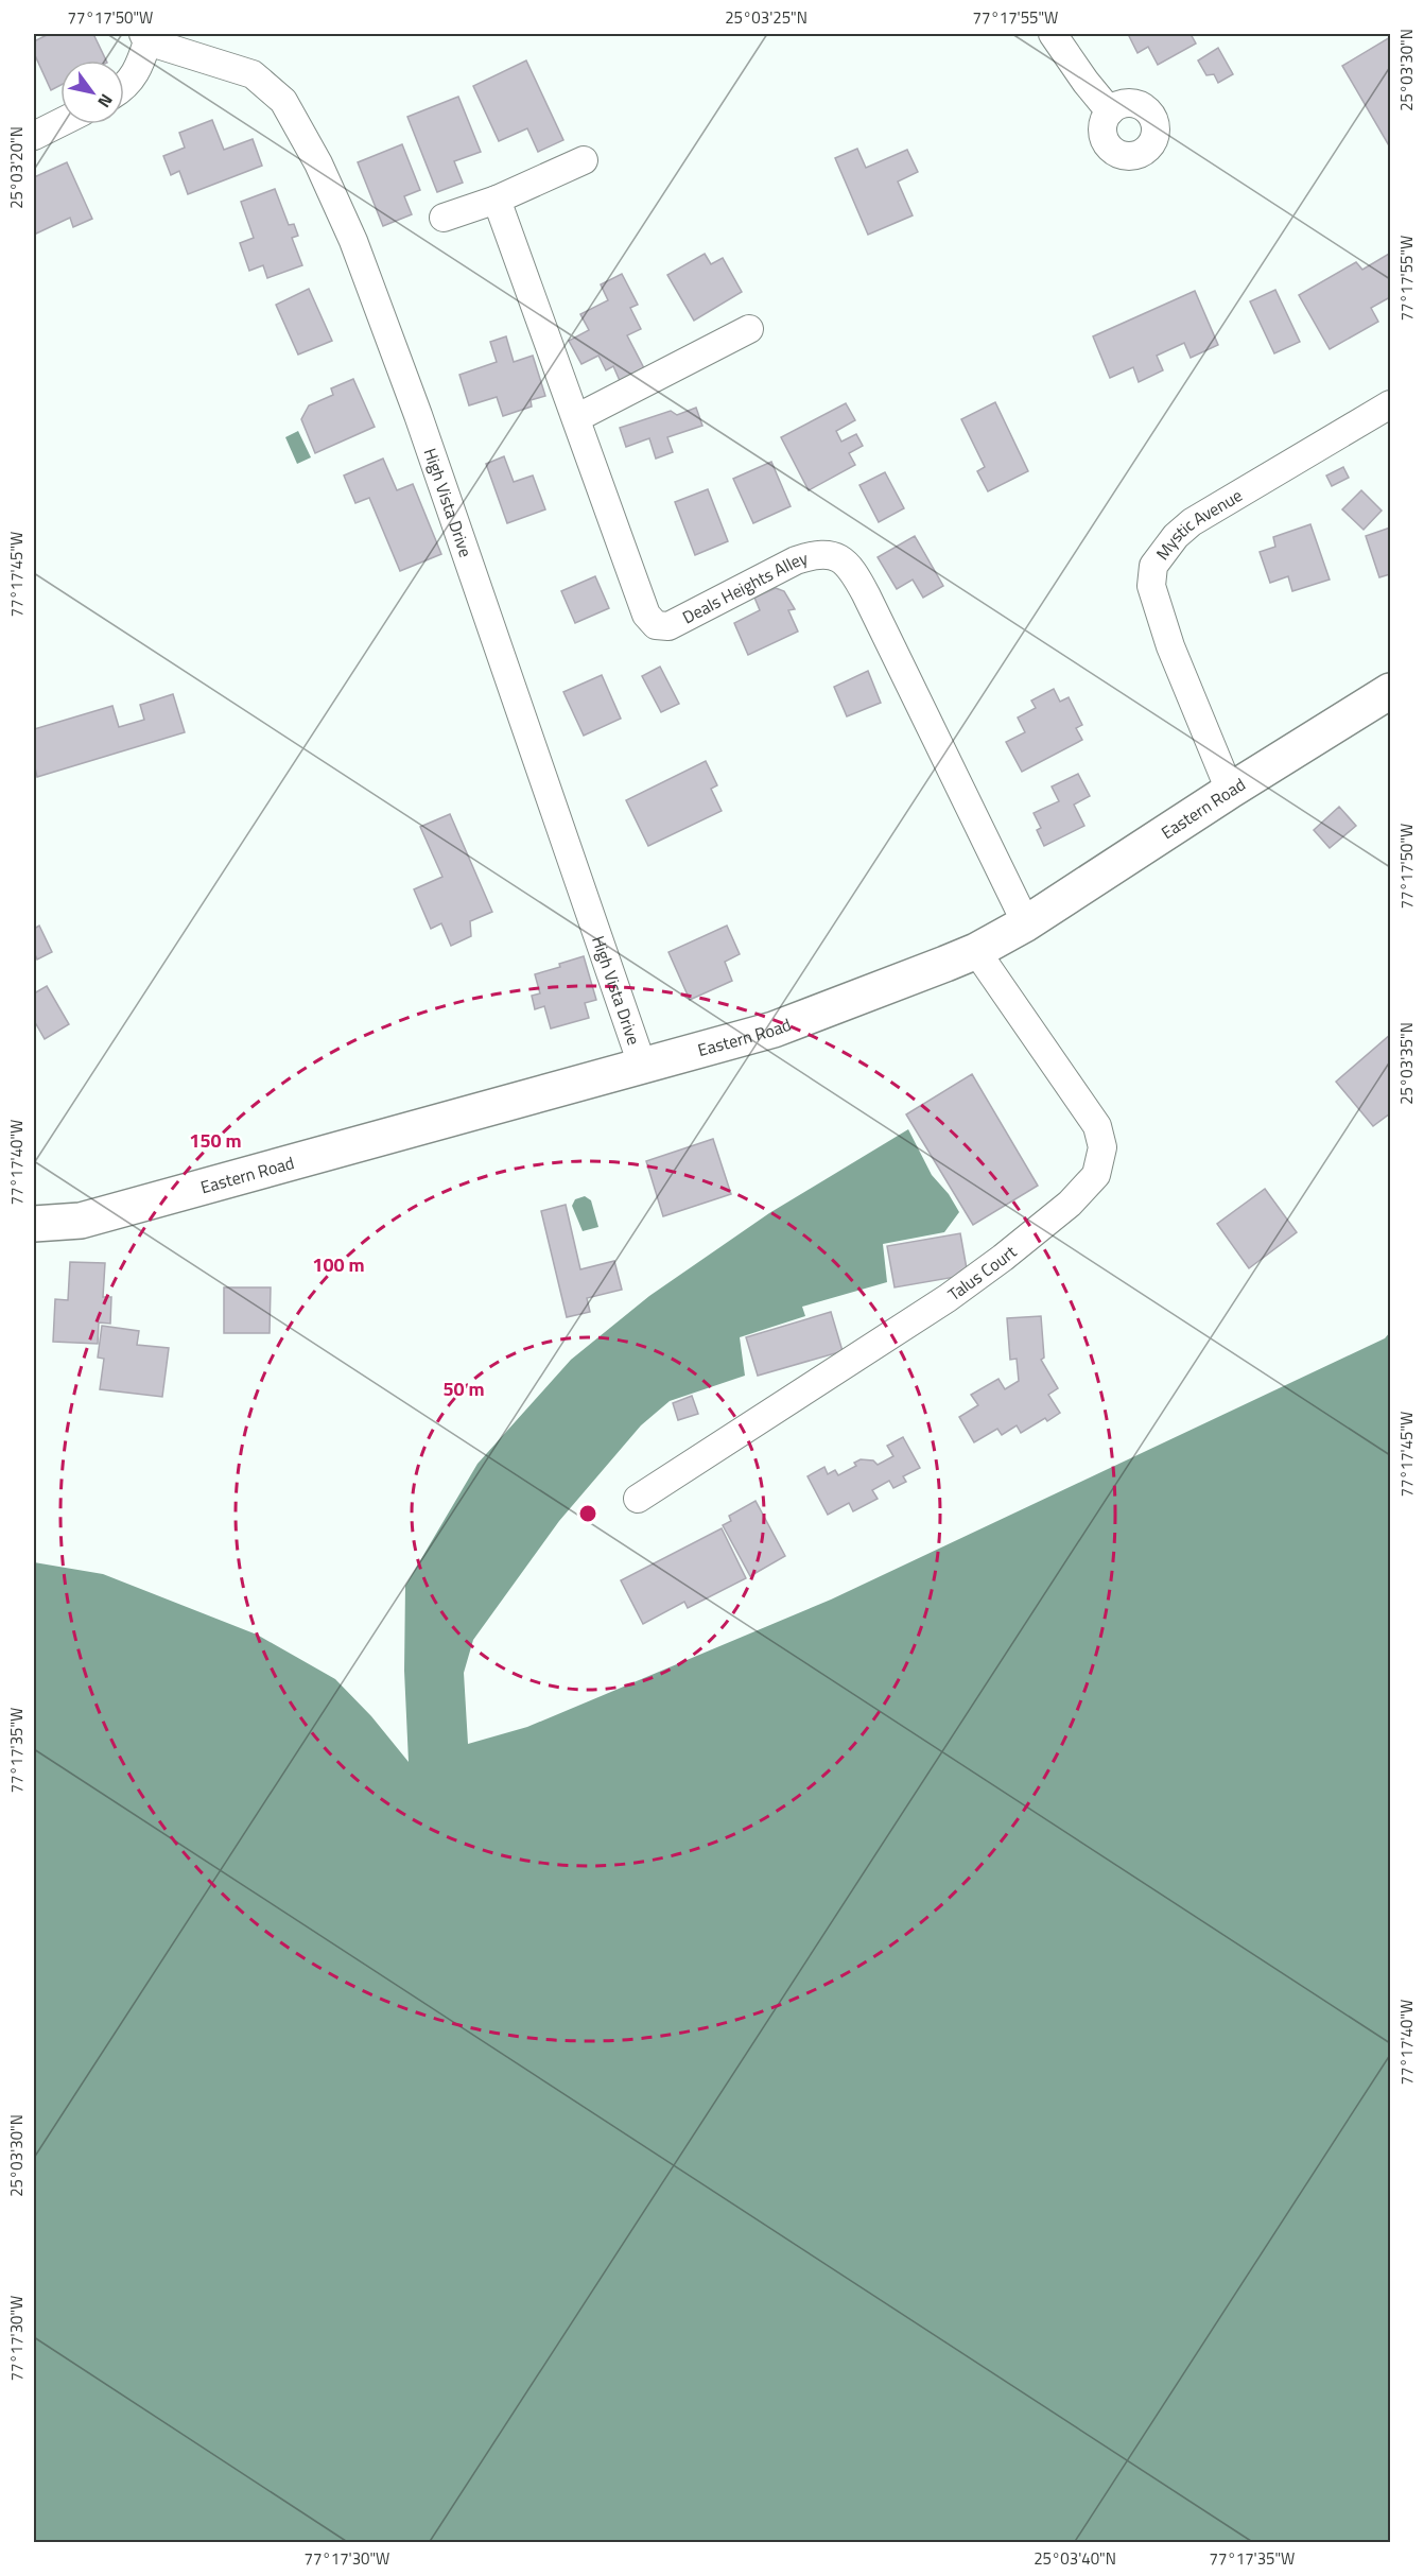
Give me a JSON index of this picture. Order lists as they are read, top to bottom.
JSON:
{
  "streets": {
    "highway": ["Eastern Road"],
    "street": [
      "High Vista Drive",
      "Mystic Avenue",
      "Deals Heights Alley",
      "Talus Court"
    ]
  },
  "crossings": [
    ["High Vista Drive", "Eastern Road"],
    ["Mystic Avenue", "Eastern Road"],
    ["Deals Heights Alley", "Eastern Road"],
    ["Eastern Road", "Talus Court"]
  ],
  "north": "bottom right",
  "coordinates": [
    "77°17'50\"W",
    "25°03'25\"N",
    "77°17'55\"W",
    "25°03'30\"N",
    "25°03'20\"N",
    "77°17'45\"W",
    "25°03'35\"N",
    "77°17'40\"W",
    "77°17'35\"W",
    "77°17'30\"W",
    "25°03'40\"N"
  ],
  "rings": ["150 m", "100 m", "50 m"]
}
